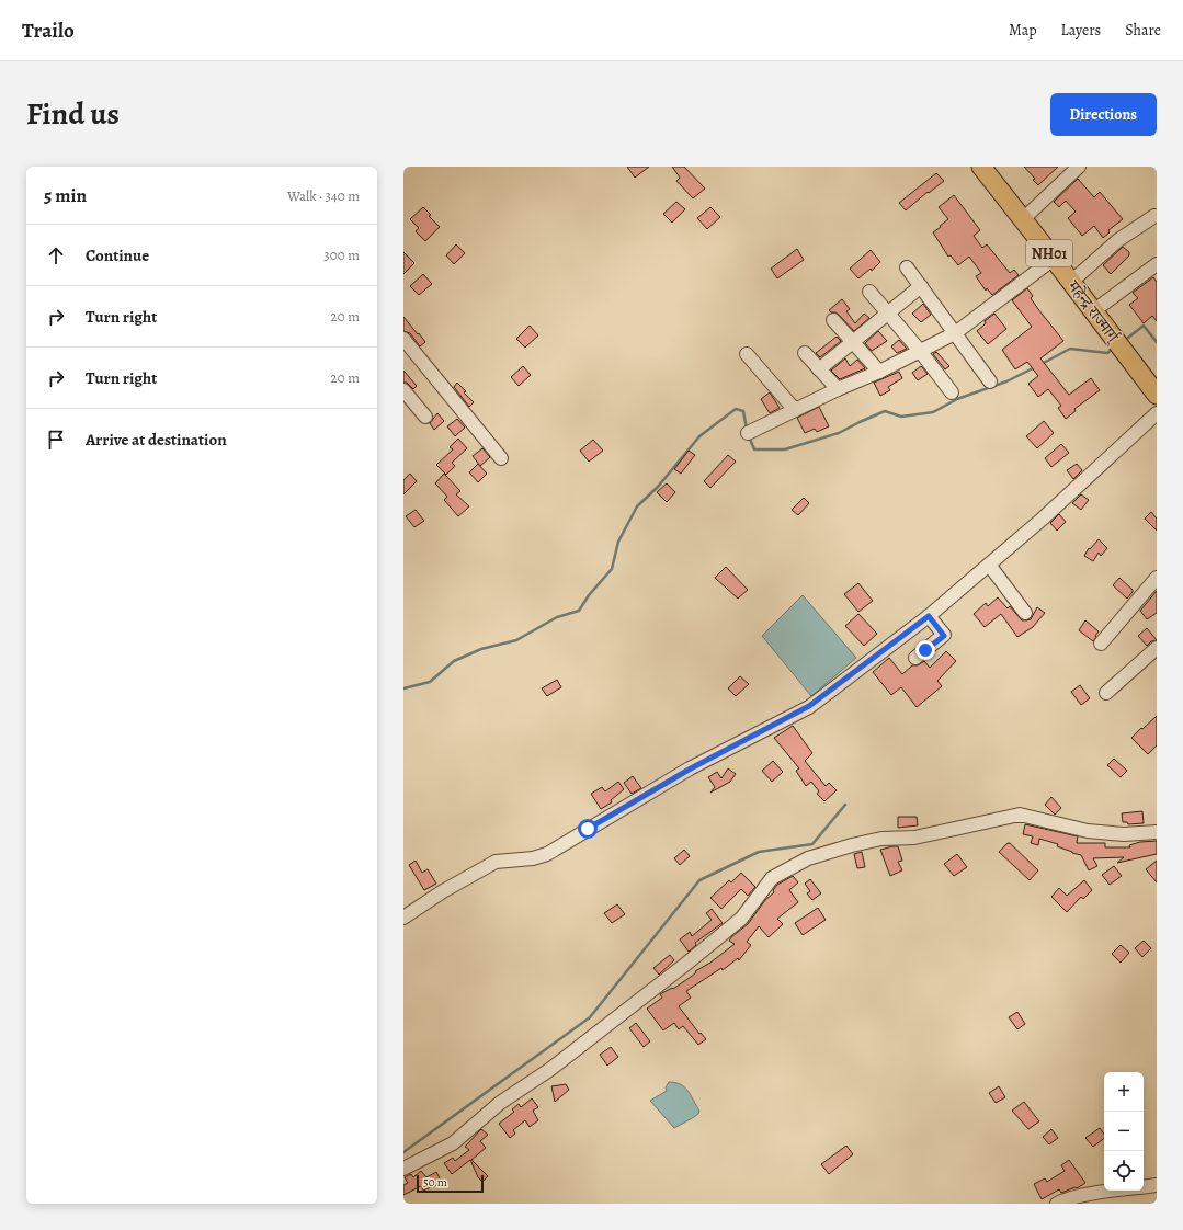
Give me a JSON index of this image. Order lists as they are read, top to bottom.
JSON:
{
  "streets": {
    "highway": ["NH01", "महेन्द्र राज्मार्ग्"]
  },
  "scale_bar": "50 m",
  "page": {
    "header": "Trailo",
    "nav": ["Map", "Layers", "Share"],
    "title": "Find us",
    "buttons": "Directions",
    "heading": ["5 min", "Walk · 340 m"],
    "list": [
      ["Continue", "300 m"],
      ["Turn right", "20 m"],
      ["Turn right", "20 m"],
      "Arrive at destination"
    ],
    "map_buttons": ["+", "−"],
    "scale": "50 m"
  }
}
